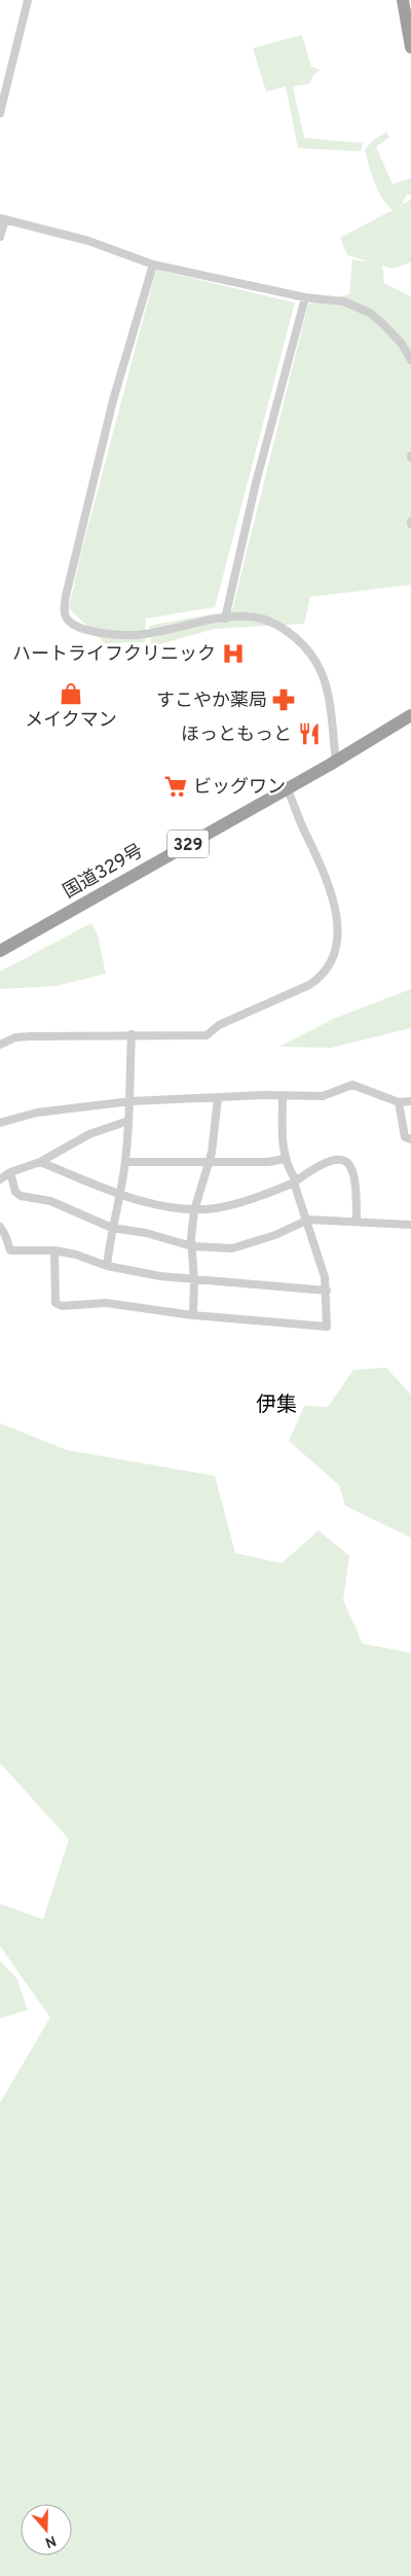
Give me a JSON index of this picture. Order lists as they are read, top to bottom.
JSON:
{
  "streets": {
    "highway": ["329", "国道329号"]
  },
  "districts": ["伊集"],
  "places": {
    "hospital": ["ハートライフクリニック"],
    "shop": ["メイクマン"],
    "pharmacy": ["すこやか薬局"],
    "restaurant": ["ほっともっと"],
    "supermarket": ["ビッグワン"]
  },
  "north": "bottom"
}
